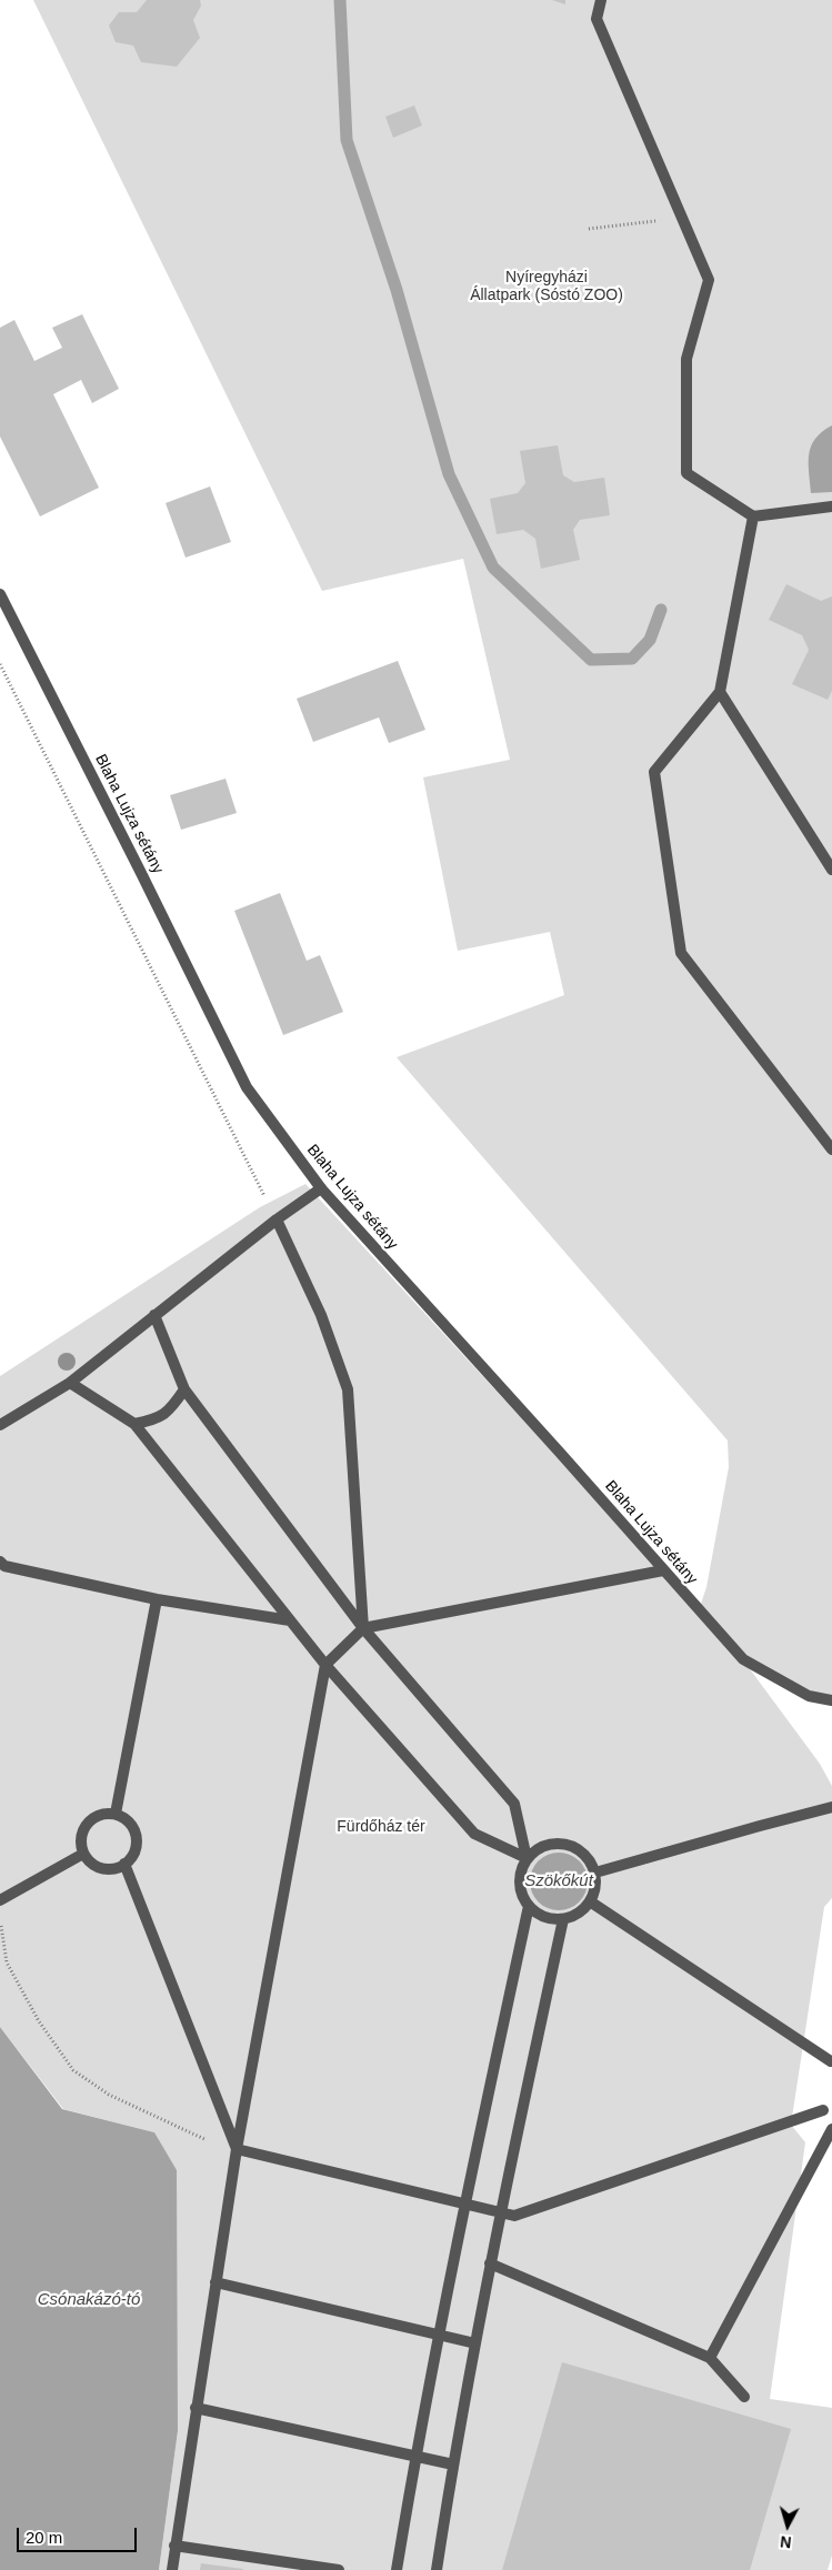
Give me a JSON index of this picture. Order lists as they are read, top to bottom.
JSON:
{
  "streets": {
    "street": ["Blaha Lujza sétány"]
  },
  "water": ["Szökőkút", "Csónakázó-tó"],
  "parks": ["Nyíregyházi Állatpark (Sóstó ZOO)", "Fürdőház tér"],
  "scale_bar": "20 m",
  "north": "bottom"
}
